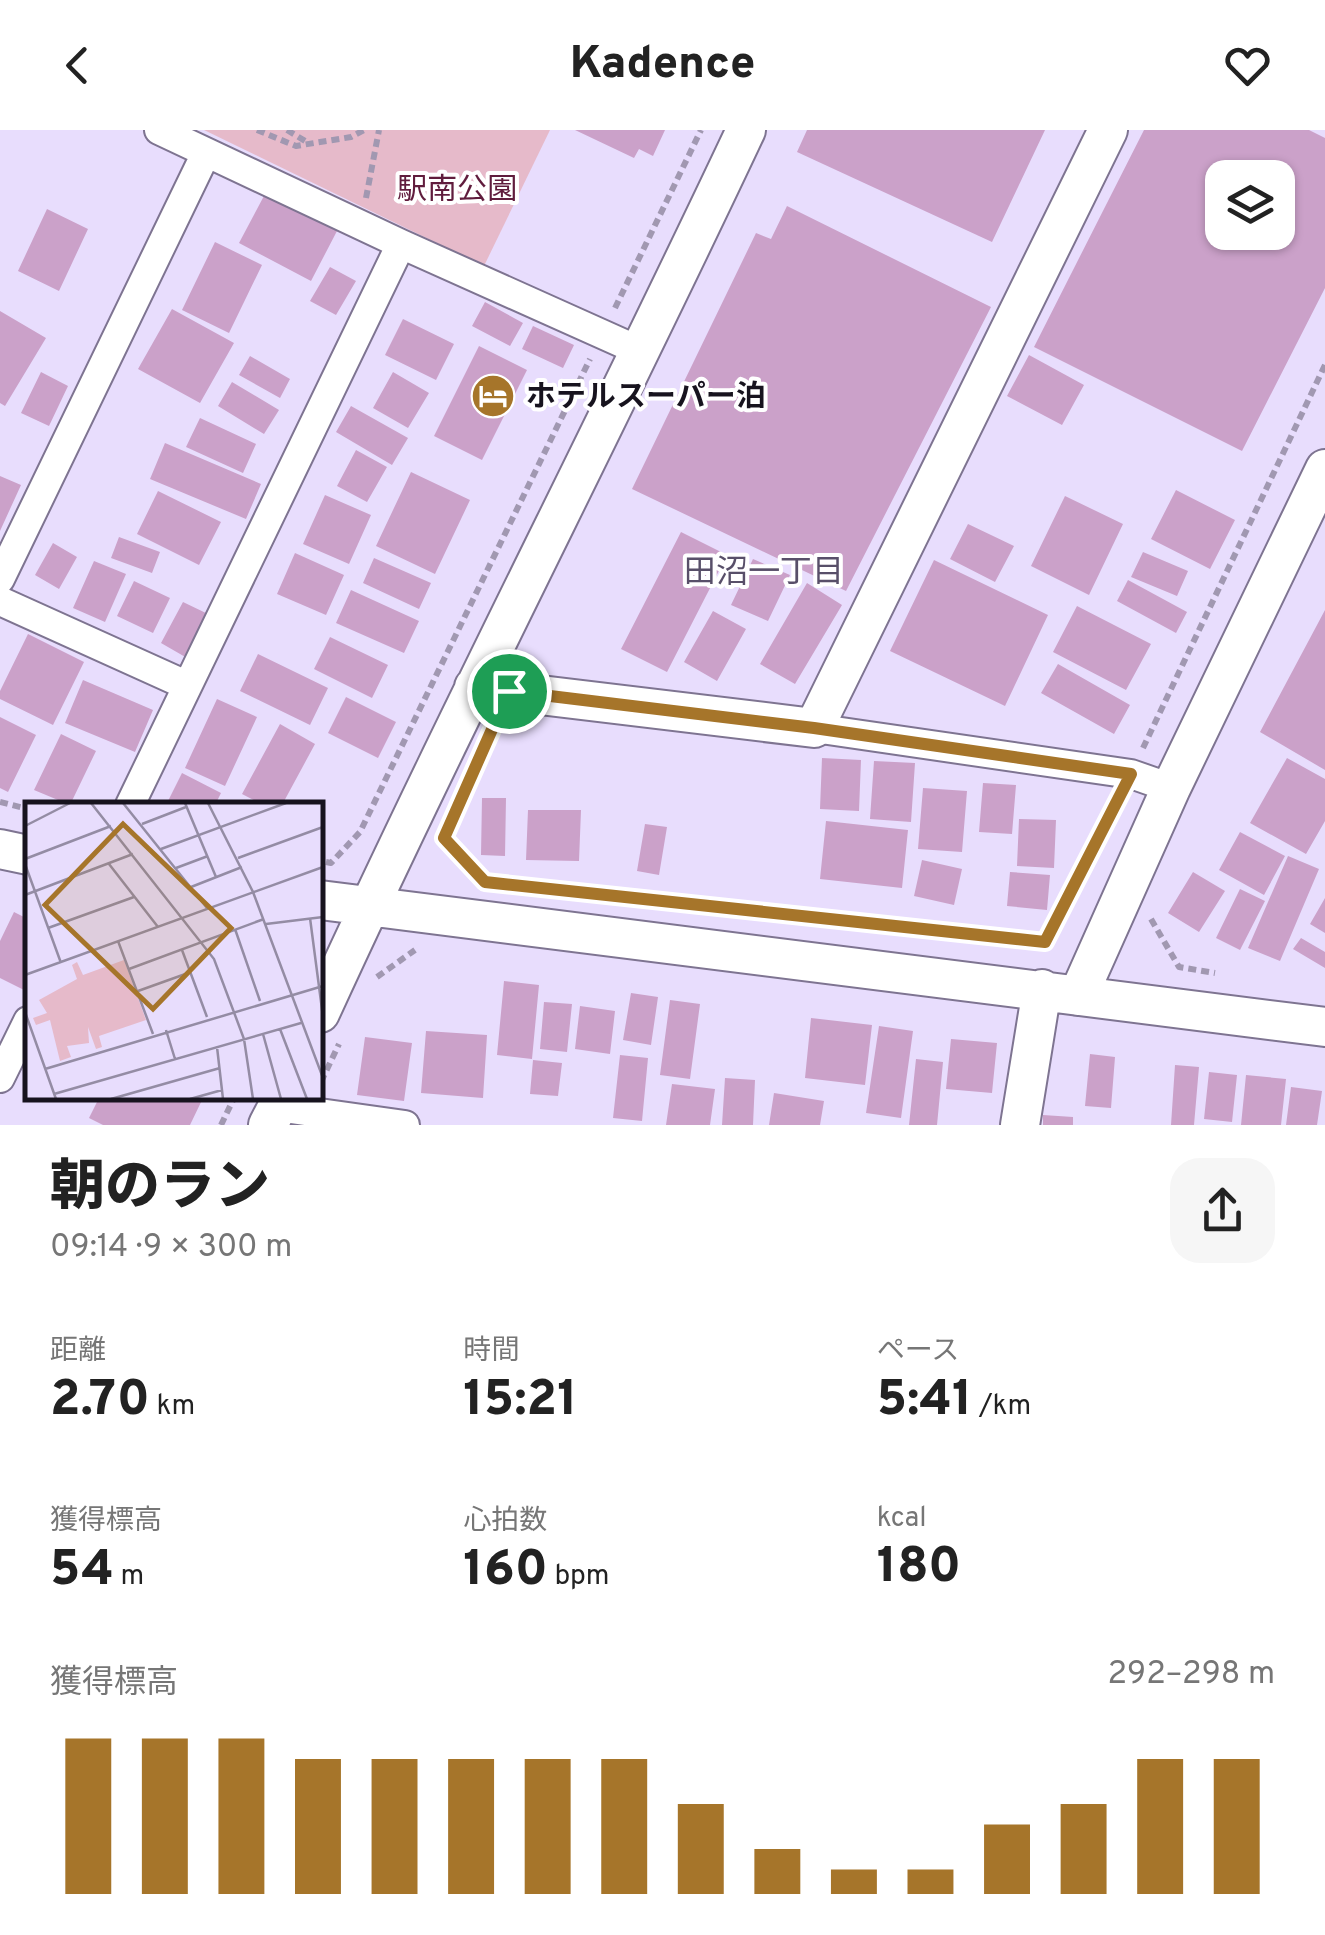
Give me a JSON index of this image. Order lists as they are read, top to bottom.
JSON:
{
  "districts": ["田沼一丁目"],
  "parks": ["駅南公園"],
  "places": {
    "hotel": ["ホテルスーパー泊"]
  },
  "page": {
    "header": "Kadence",
    "heading": ["朝のラン", "09:14 · 9 × 300 m"],
    "stats": [
      ["距離", "2.70 km"],
      ["時間", "15:21"],
      ["ペース", "5:41 /km"],
      ["獲得標高", "54 m"],
      ["心拍数", "160 bpm"],
      ["kcal", "180"]
    ],
    "chart": ["獲得標高", "292–298 m"]
  }
}
